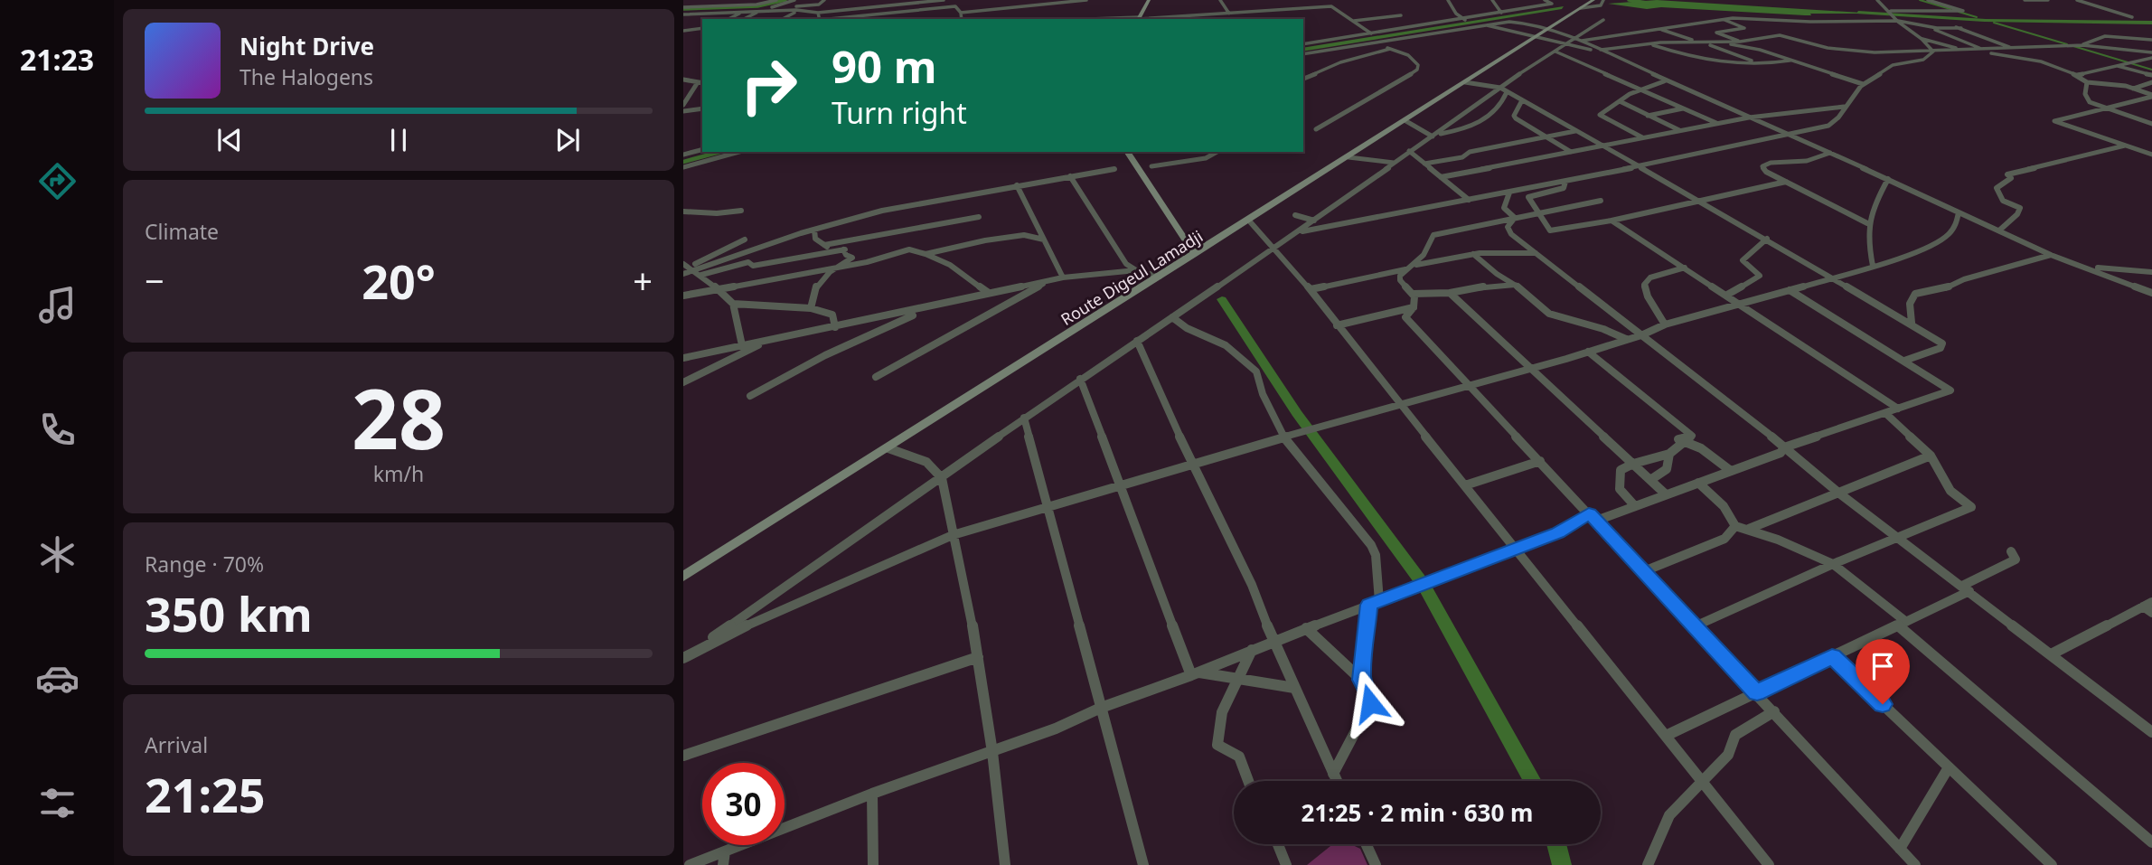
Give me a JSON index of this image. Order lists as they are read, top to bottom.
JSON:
{
  "streets": {
    "main road": ["Route Digeul Lamadji"]
  },
  "page": {
    "tabs": "21:23",
    "turn": ["90 m", "Turn right"],
    "song": ["Night Drive", "The Halogens"],
    "tile": [
      "Climate",
      ["28", "km/h"],
      ["Range · 70%", "350 km"],
      ["Arrival", "21:25"]
    ],
    "heat": ["−", "20°", "+"],
    "limit": "30",
    "trip": "21:25 · 2 min · 630 m"
  }
}
